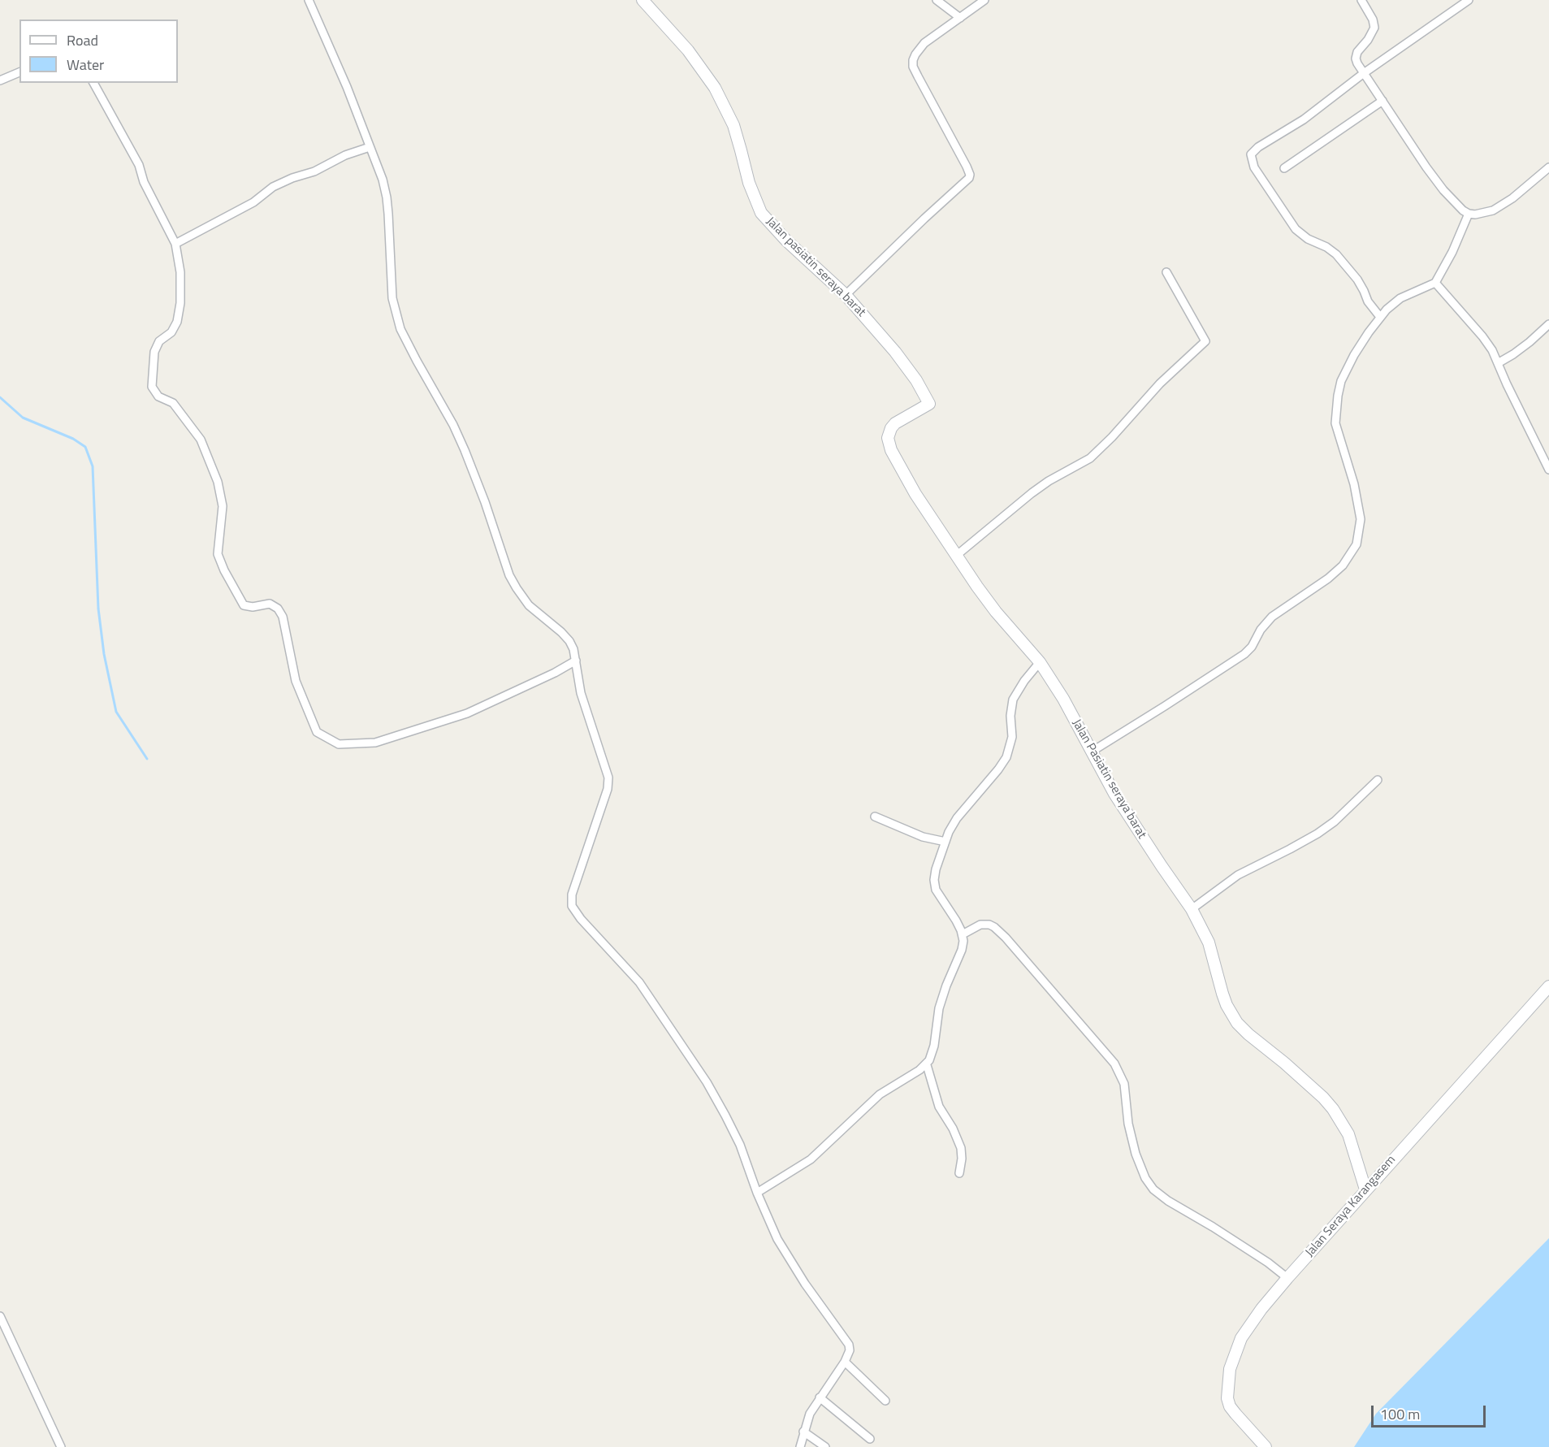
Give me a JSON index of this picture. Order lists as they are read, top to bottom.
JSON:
{
  "streets": {
    "street": ["Jalan pasiatin seraya barat", "Jalan Pasiatin seraya barat", "Jalan Seraya Karangasem"]
  },
  "crossings": [
    ["Jalan pasiatin seraya barat", "Jalan Pasiatin seraya barat"],
    ["Jalan Pasiatin seraya barat", "Jalan Seraya Karangasem"]
  ],
  "legend": ["Road", "Water"],
  "scale_bar": "100 m"
}
